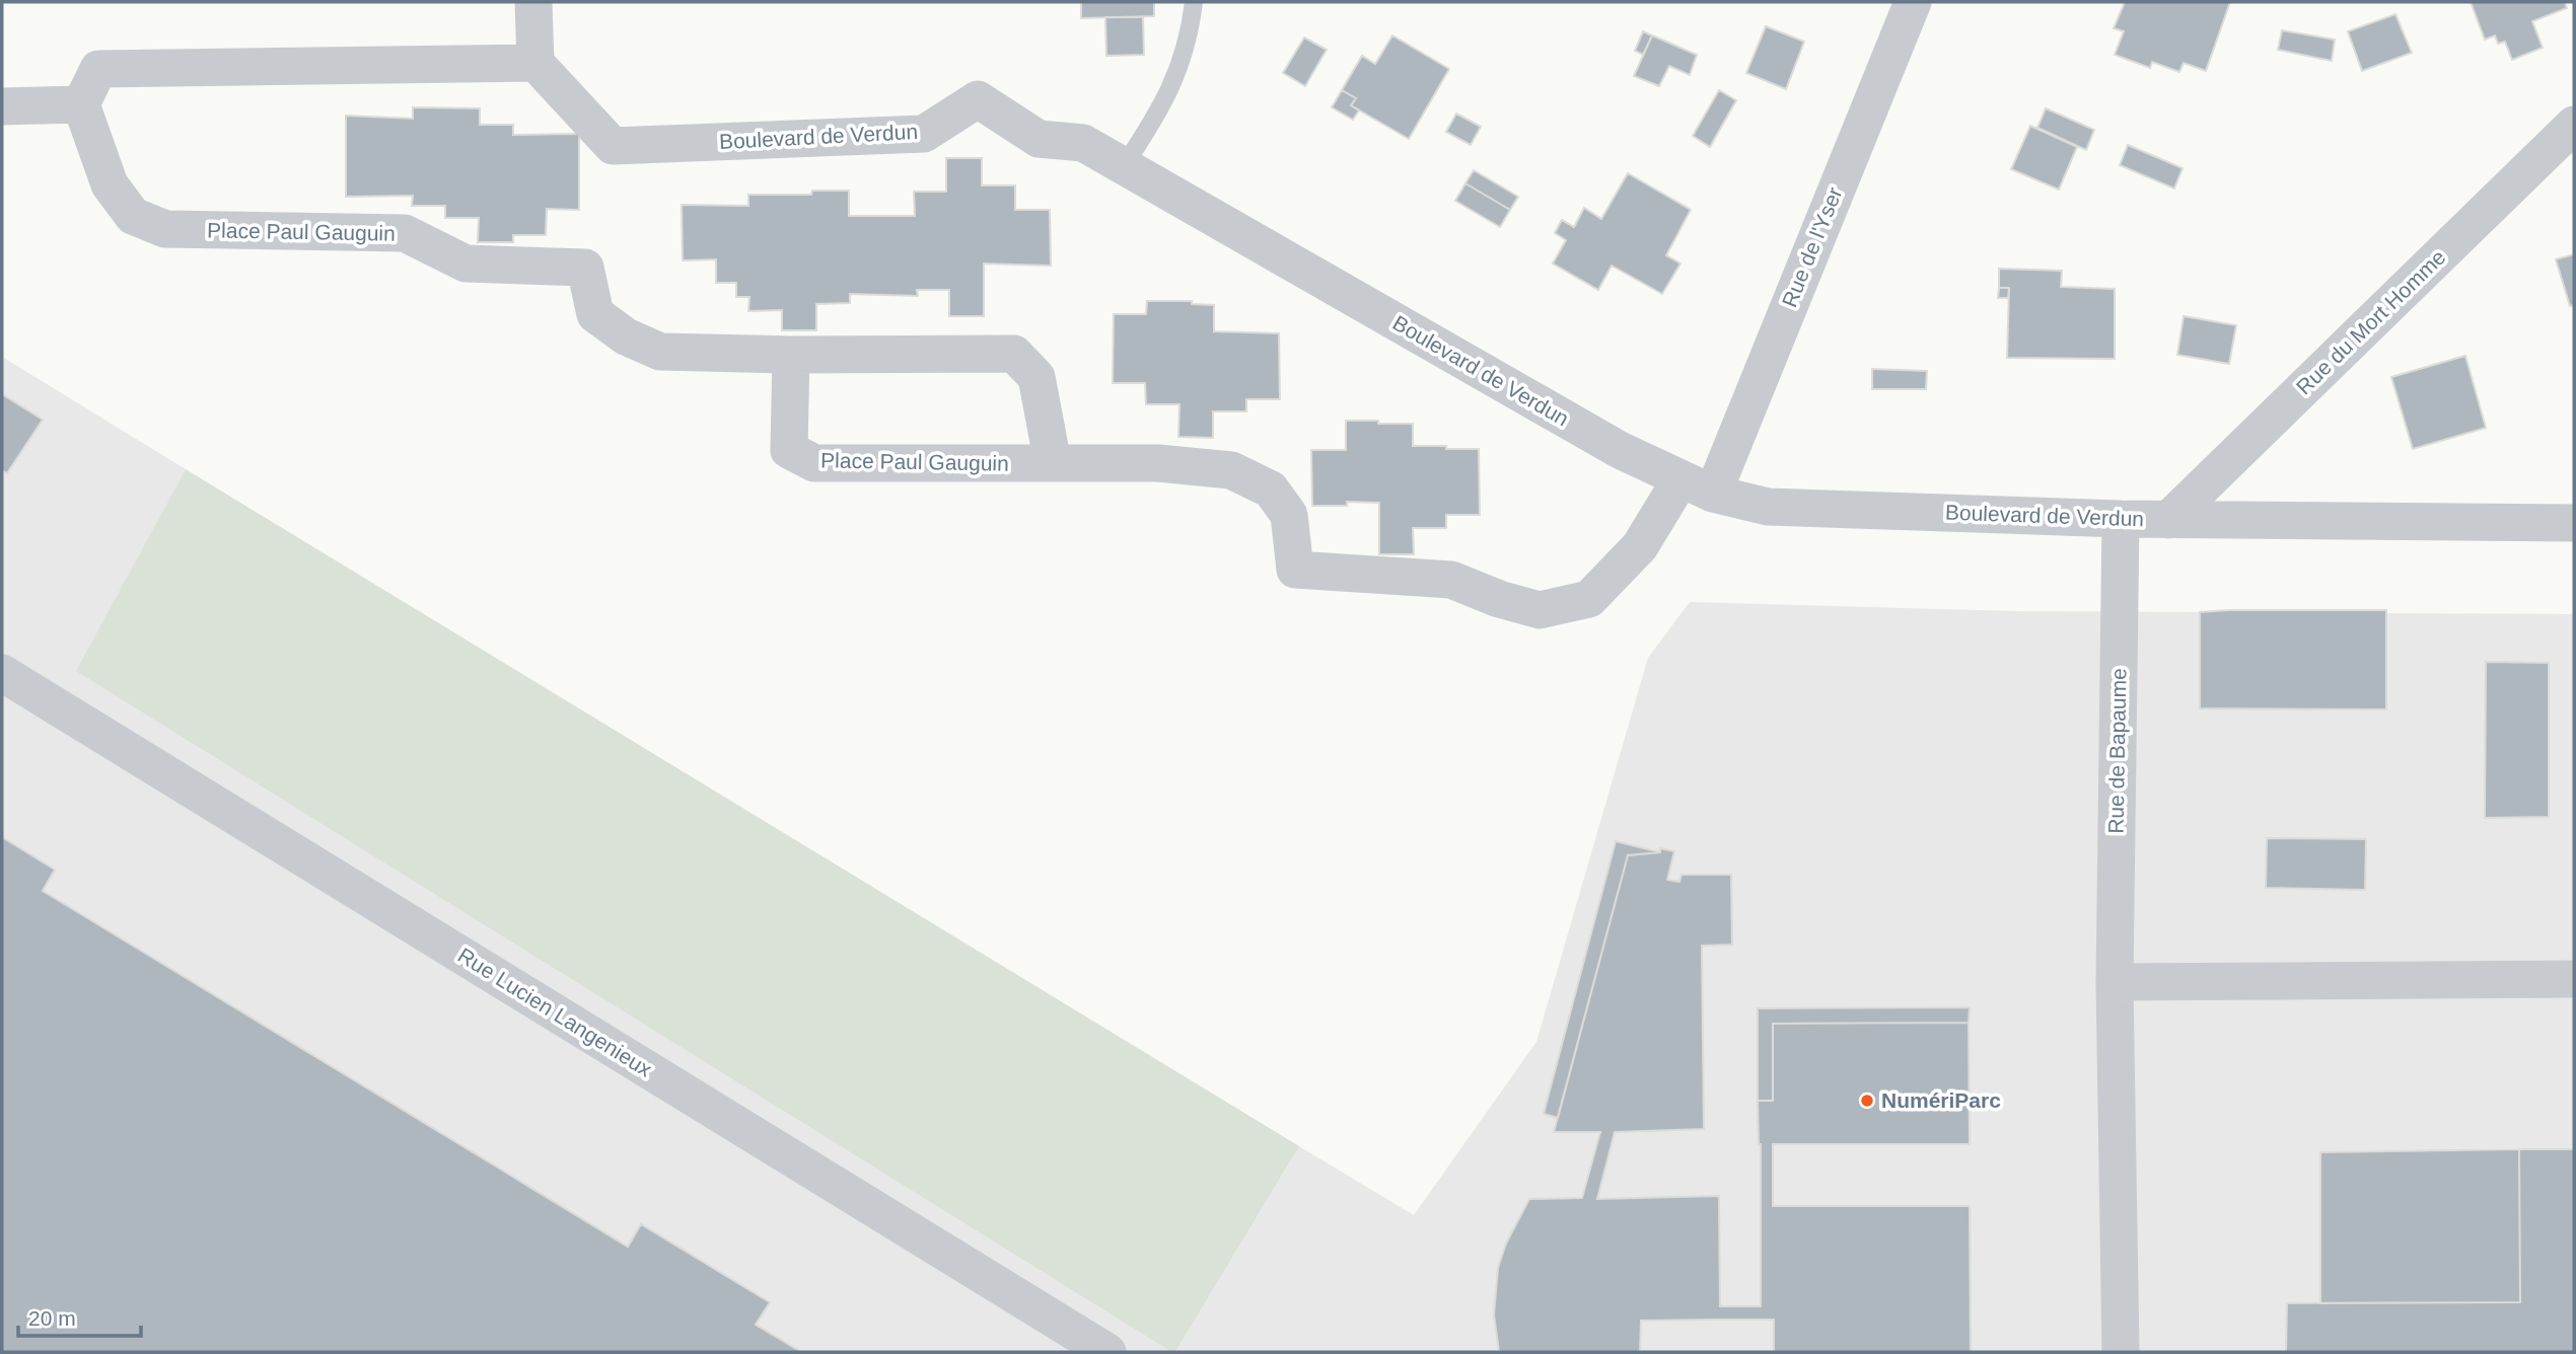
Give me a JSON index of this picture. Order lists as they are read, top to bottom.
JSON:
{
  "streets": {
    "street": [
      "Boulevard de Verdun",
      "Place Paul Gauguin",
      "Rue de l'Yser",
      "Rue du Mort Homme",
      "Rue de Bapaume",
      "Rue Lucien Langenieux"
    ]
  },
  "crossings": [
    ["Boulevard de Verdun", "Place Paul Gauguin"],
    ["Boulevard de Verdun", "Rue de l'Yser"],
    ["Boulevard de Verdun", "Rue du Mort Homme"],
    ["Boulevard de Verdun", "Rue de Bapaume"],
    ["Place Paul Gauguin", "Rue de l'Yser"]
  ],
  "places": ["NumériParc"],
  "scale_bar": "20 m"
}
